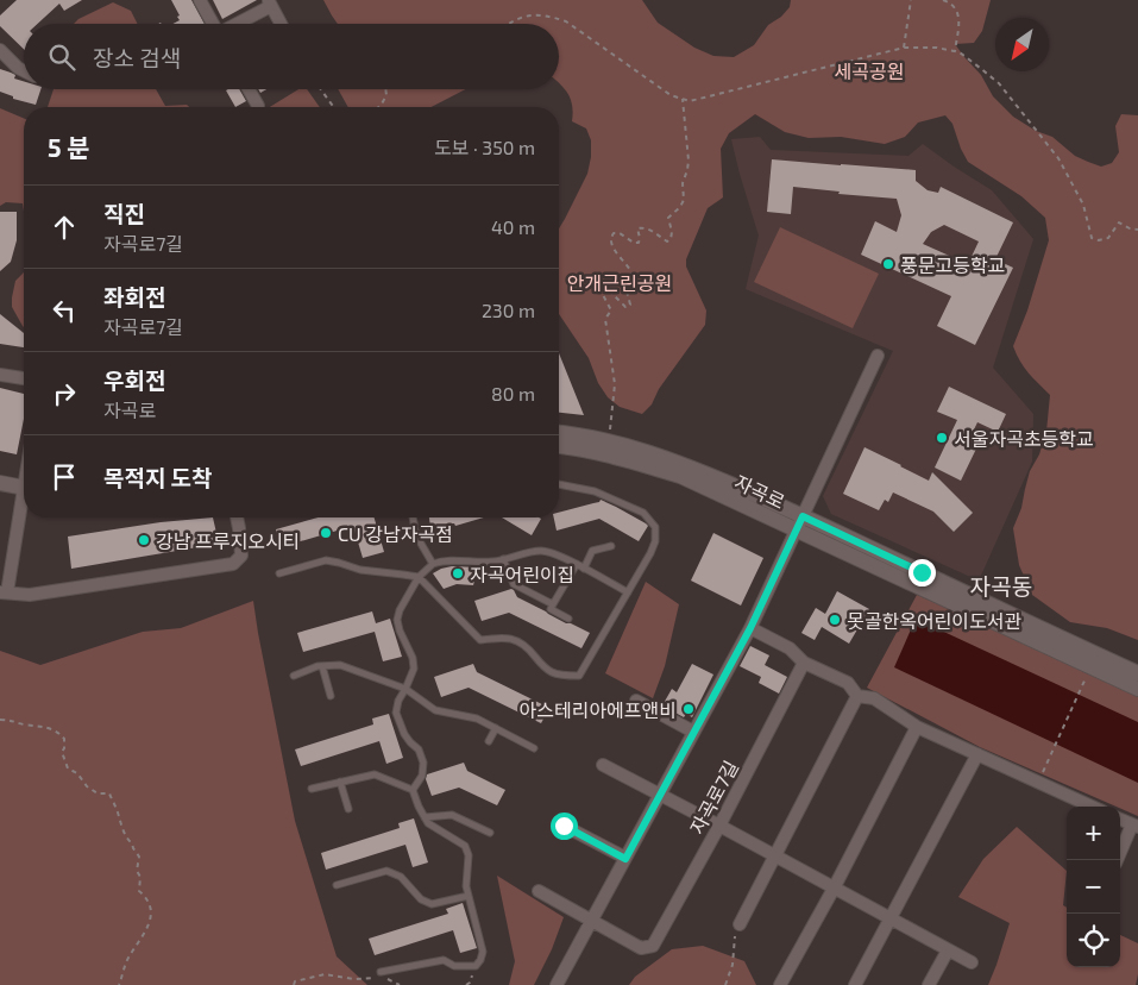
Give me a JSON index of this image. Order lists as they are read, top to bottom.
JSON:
{
  "streets": {
    "main road": ["자곡로"],
    "street": ["자곡로7길"]
  },
  "districts": ["자곡동"],
  "parks": ["세곡공원", "안개근린공원"],
  "places": [
    "풍문고등학교",
    "서울자곡초등학교",
    "CU 강남자곡점",
    "강남 프루지오시티",
    "자곡어린이집",
    "못골한옥어린이도서관",
    "아스테리아에프앤비"
  ],
  "north": "bottom left",
  "page": {
    "search": "장소 검색",
    "heading": ["5 분", "도보 · 350 m"],
    "list": [
      ["직진", "자곡로7길", "40 m"],
      ["좌회전", "자곡로7길", "230 m"],
      ["우회전", "자곡로", "80 m"],
      "목적지 도착"
    ],
    "map_buttons": ["+", "−"]
  }
}
